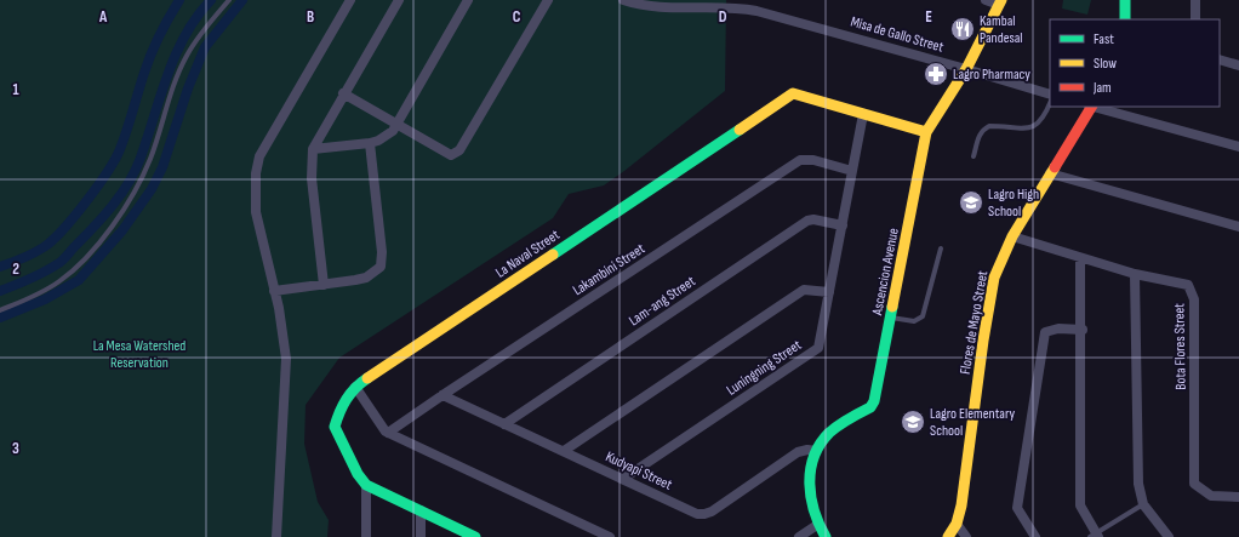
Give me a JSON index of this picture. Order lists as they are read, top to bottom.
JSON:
{
  "streets": {
    "street": [
      "Misa de Gallo Street",
      "La Naval Street",
      "Lakambini Street",
      "Ascencion Avenue",
      "Lam-ang Street",
      "Flores de Mayo Street",
      "Bota Flores Street",
      "Luningning Street",
      "Kudyapi Street"
    ]
  },
  "crossings": [
    ["Misa de Gallo Street", "Ascencion Avenue"],
    ["La Naval Street", "Ascencion Avenue"],
    ["La Naval Street", "Luningning Street"],
    ["Lakambini Street", "Luningning Street"],
    ["Lakambini Street", "Kudyapi Street"],
    ["Ascencion Avenue", "Kudyapi Street"],
    ["Lam-ang Street", "Luningning Street"],
    ["Lam-ang Street", "Kudyapi Street"],
    ["Flores de Mayo Street", "Bota Flores Street"],
    ["Luningning Street", "Kudyapi Street"]
  ],
  "parks": ["La Mesa Watershed Reservation"],
  "places": {
    "restaurant": ["Kambal Pandesal"],
    "pharmacy": ["Lagro Pharmacy"],
    "school or university": ["Lagro High School", "Lagro Elementary School"]
  },
  "legend": ["Fast", "Slow", "Jam"],
  "grid": {
    "columns": [
      "A",
      "B",
      "C",
      "D",
      "E"
    ],
    "rows": ["1", "2", "3"]
  }
}
